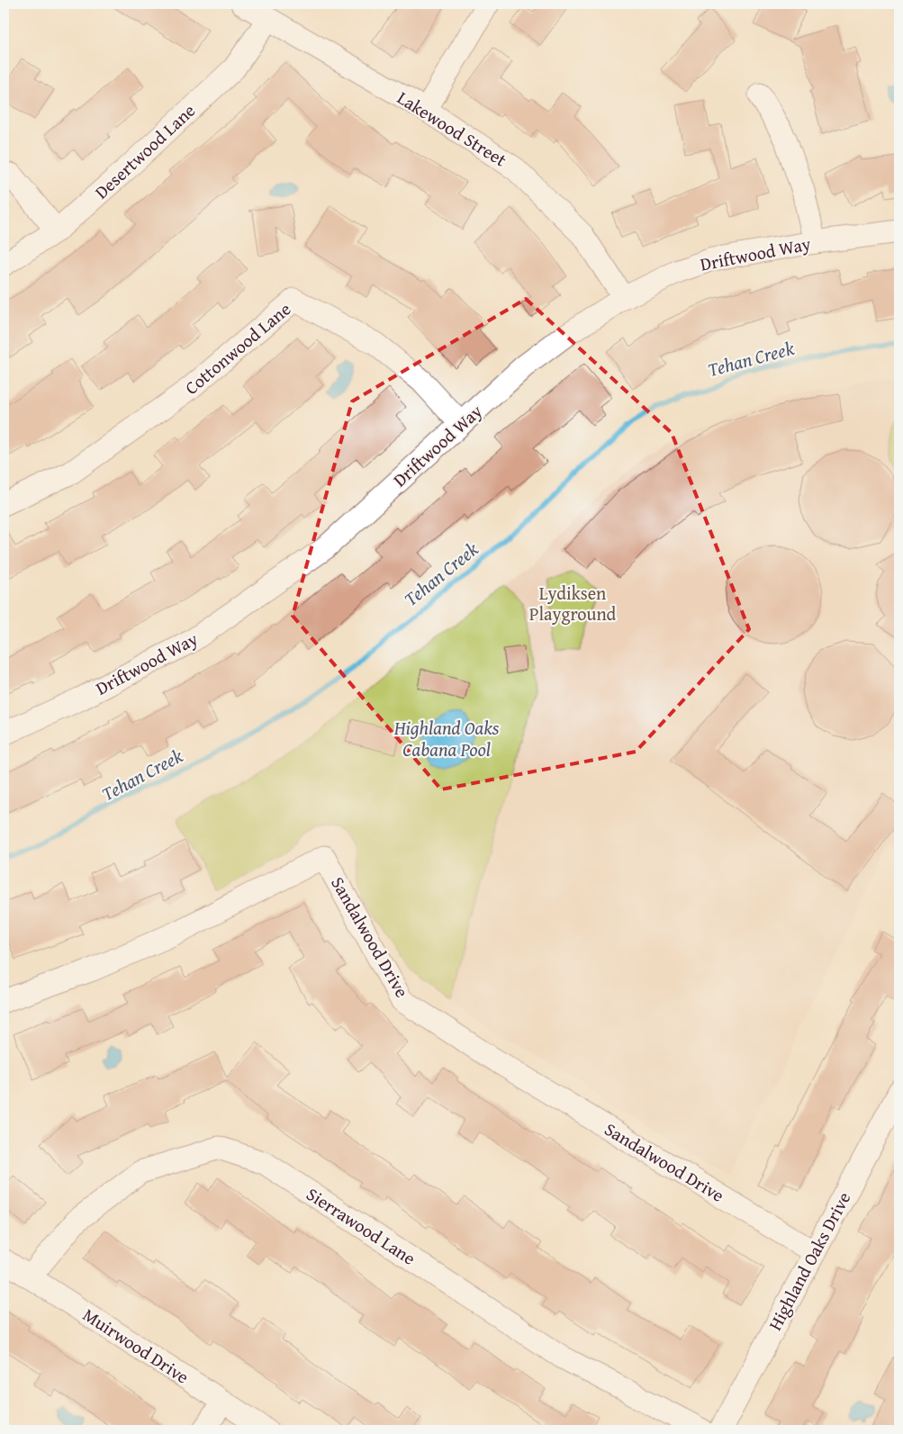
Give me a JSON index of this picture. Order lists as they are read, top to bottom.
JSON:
{
  "streets": {
    "street": [
      "Lakewood Street",
      "Desertwood Lane",
      "Driftwood Way",
      "Cottonwood Lane",
      "Sandalwood Drive",
      "Sierrawood Lane",
      "Highland Oaks Drive",
      "Muirwood Drive"
    ]
  },
  "crossings": [
    ["Lakewood Street", "Desertwood Lane"],
    ["Lakewood Street", "Driftwood Way"],
    ["Driftwood Way", "Cottonwood Lane"],
    ["Sandalwood Drive", "Highland Oaks Drive"],
    ["Sierrawood Lane", "Muirwood Drive"]
  ],
  "water": ["Tehan Creek", "Highland Oaks Cabana Pool"],
  "parks": ["Lydiksen Playground"]
}
